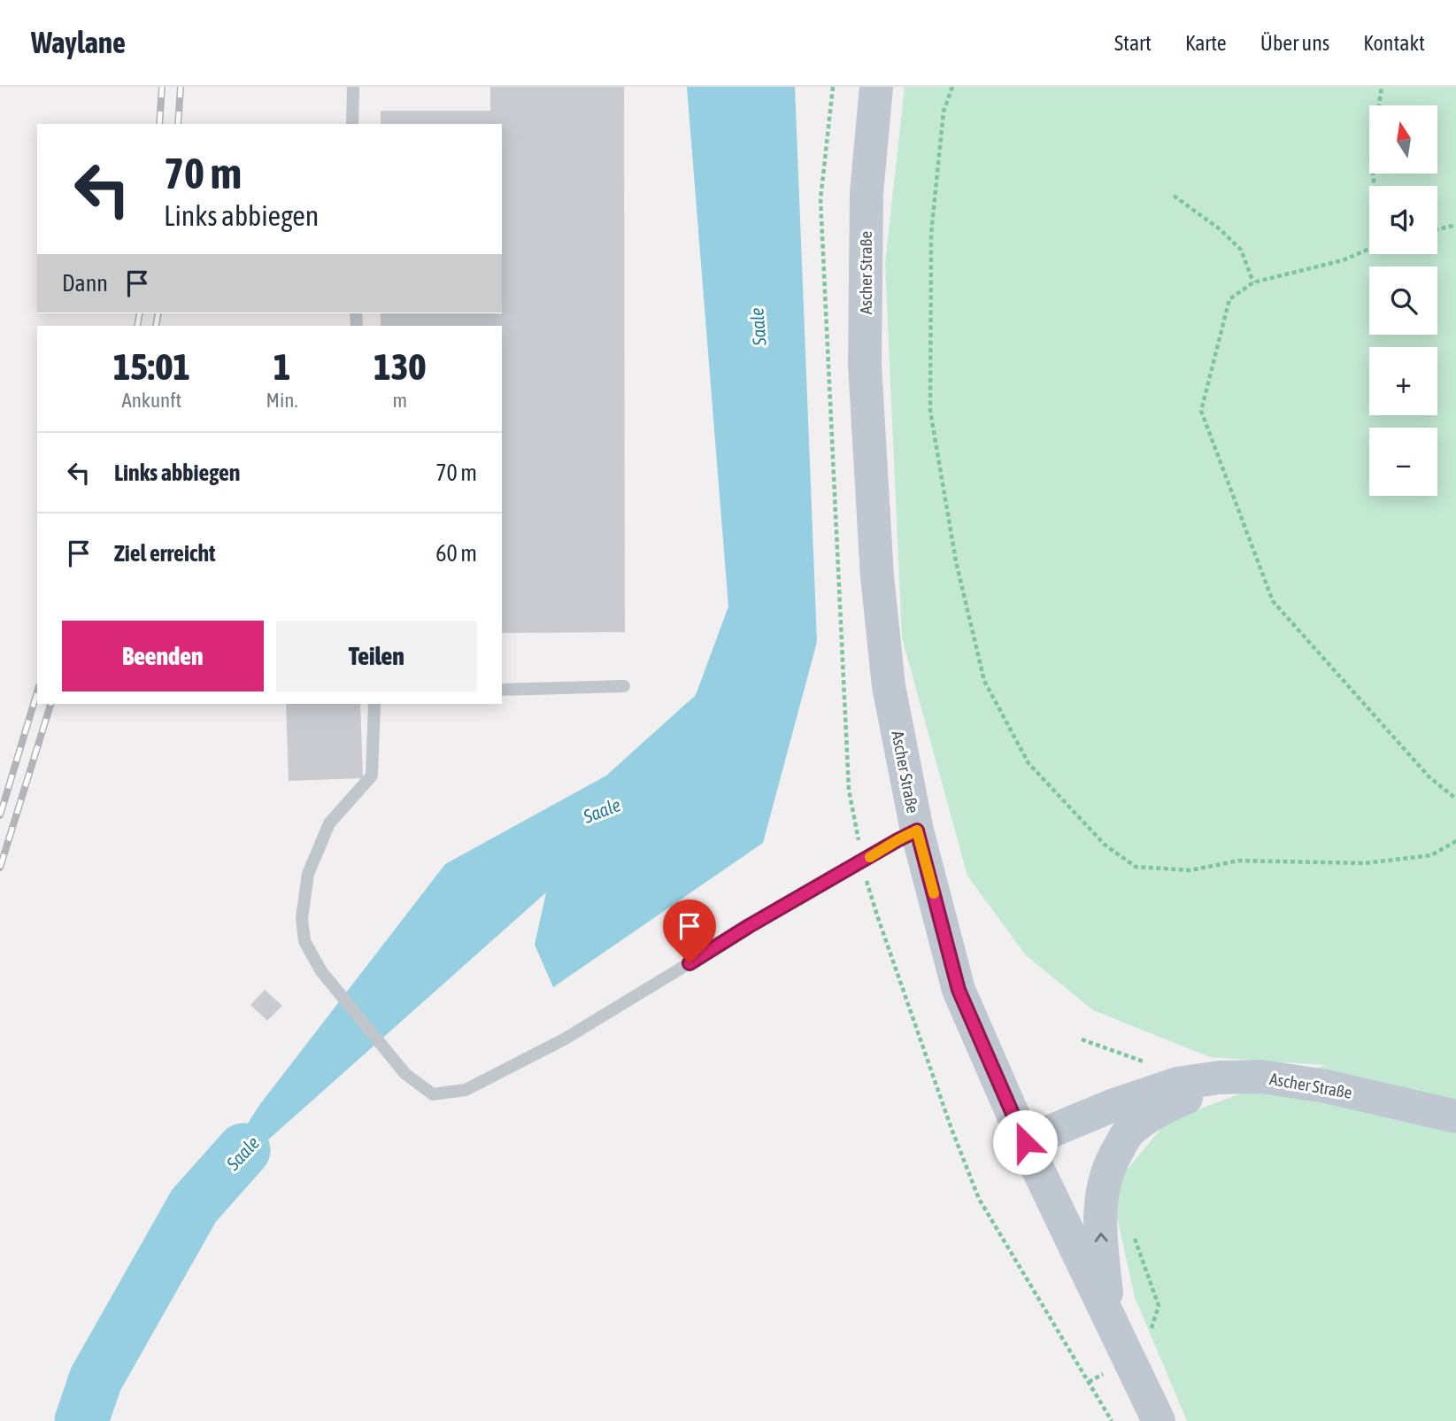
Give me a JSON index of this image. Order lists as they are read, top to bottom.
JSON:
{
  "streets": {
    "street": ["Ascher Straße"]
  },
  "water": ["Saale"],
  "north": "top",
  "page": {
    "header": "Waylane",
    "nav": [
      "Start",
      "Karte",
      "Über uns",
      "Kontakt"
    ],
    "map_buttons": ["+", "−"],
    "turn": ["70 m", "Links abbiegen"],
    "then": "Dann",
    "eta": [
      "15:01",
      "Ankunft",
      "1",
      "Min.",
      "130",
      "m"
    ],
    "list": [
      {
        "name": "Links abbiegen",
        "value": "70 m"
      },
      {
        "name": "Ziel erreicht",
        "value": "60 m"
      }
    ],
    "buttons": ["Beenden", "Teilen"]
  }
}
